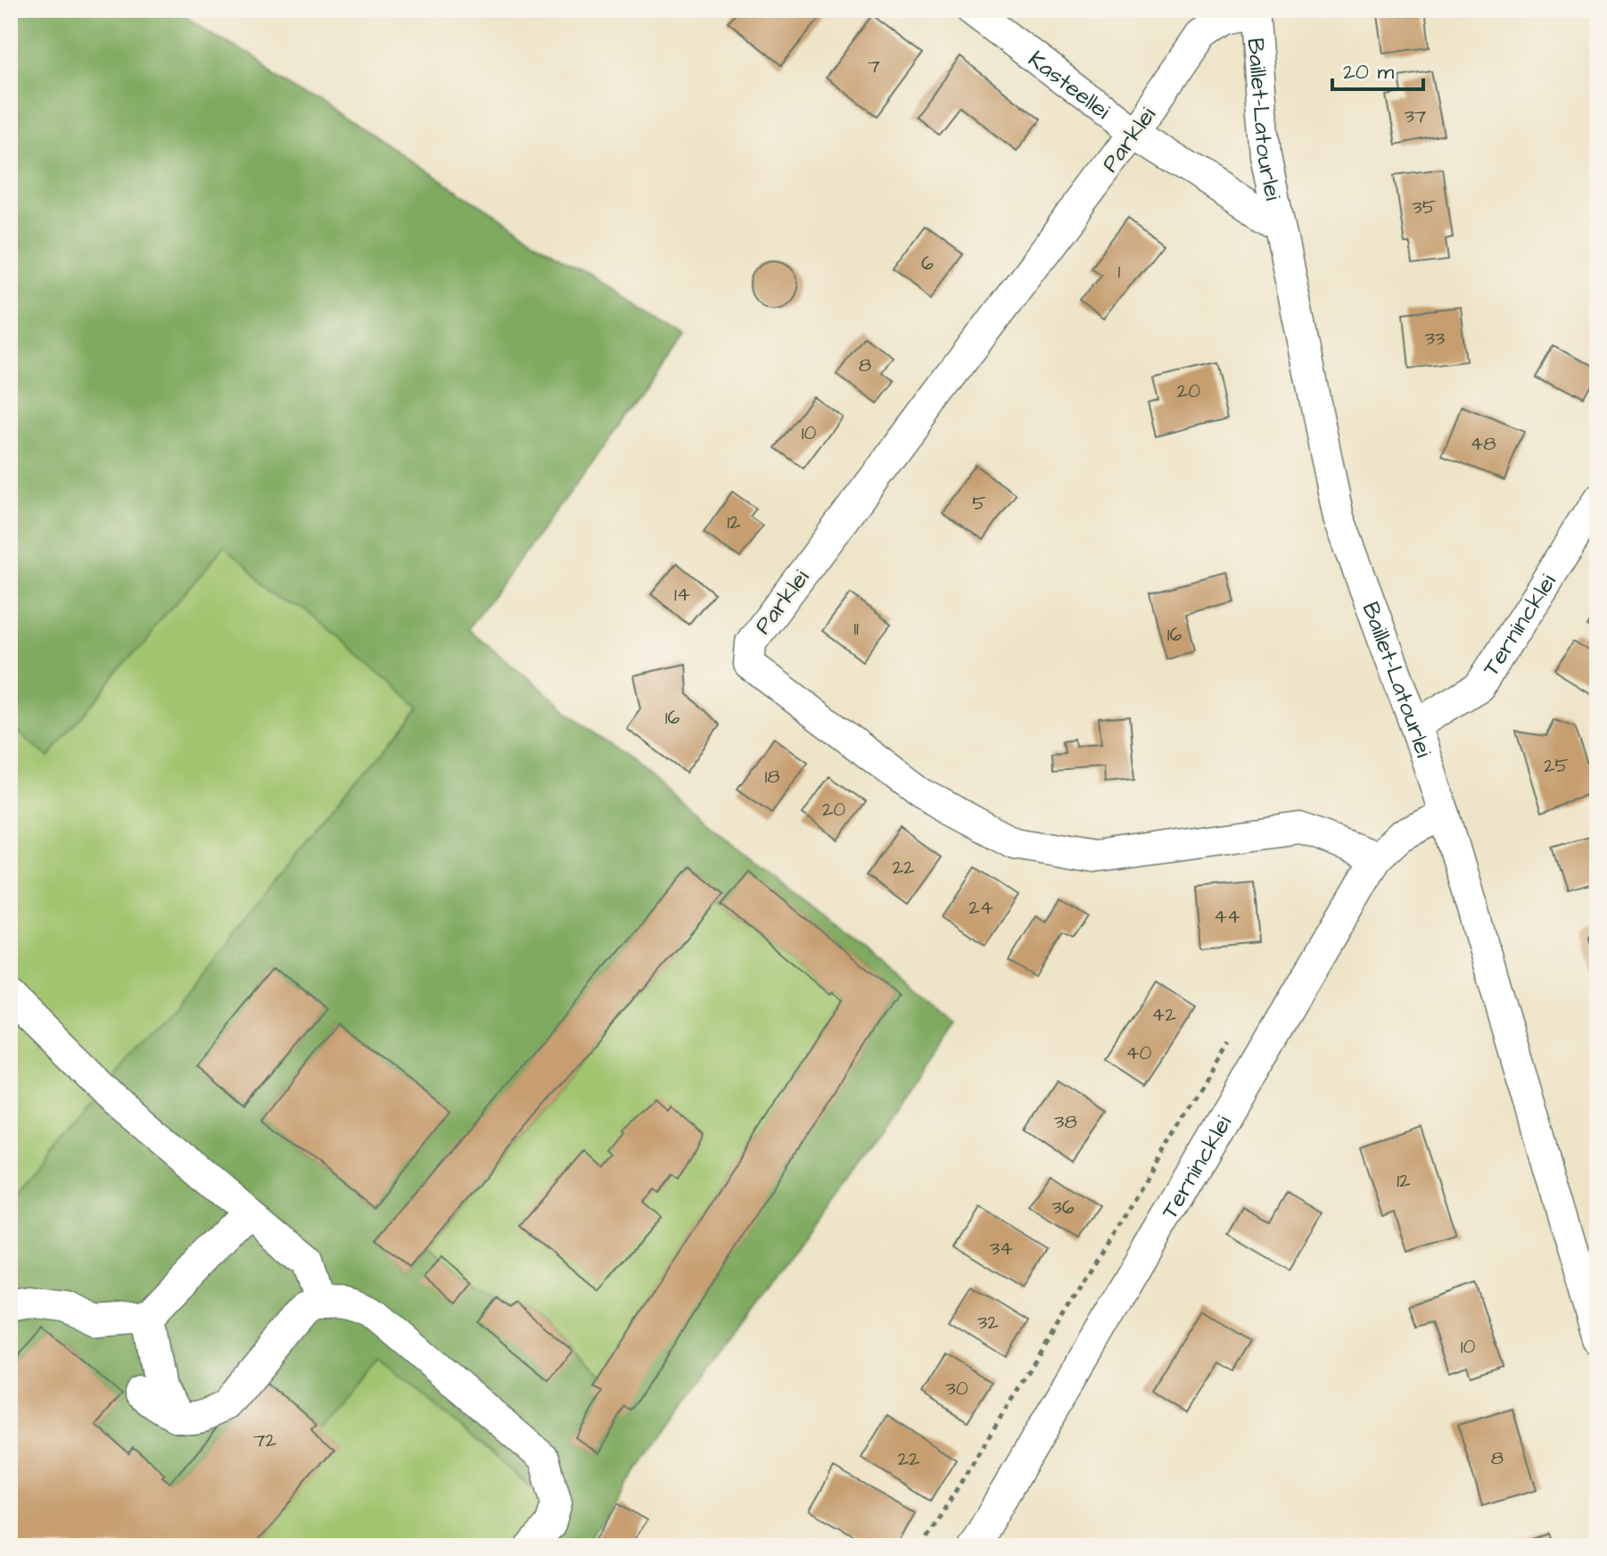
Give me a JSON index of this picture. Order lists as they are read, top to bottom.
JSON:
{
  "streets": {
    "street": [
      "Kasteellei",
      "Baillet-Latourlei",
      "Parklei",
      "Ternincklei"
    ]
  },
  "crossings": [
    ["Kasteellei", "Baillet-Latourlei"],
    ["Kasteellei", "Parklei"],
    ["Baillet-Latourlei", "Parklei"],
    ["Baillet-Latourlei", "Ternincklei"],
    ["Parklei", "Ternincklei"]
  ],
  "house_numbers": [
    "7",
    "37",
    "35",
    "6",
    "1",
    "33",
    "8",
    "20",
    "10",
    "48",
    "5",
    "12",
    "14",
    "11",
    "16",
    "16",
    "25",
    "18",
    "20",
    "22",
    "24",
    "44",
    "42",
    "40",
    "38",
    "12",
    "36",
    "34",
    "32",
    "10",
    "30",
    "72",
    "8",
    "22"
  ],
  "scale_bar": "20 m"
}
